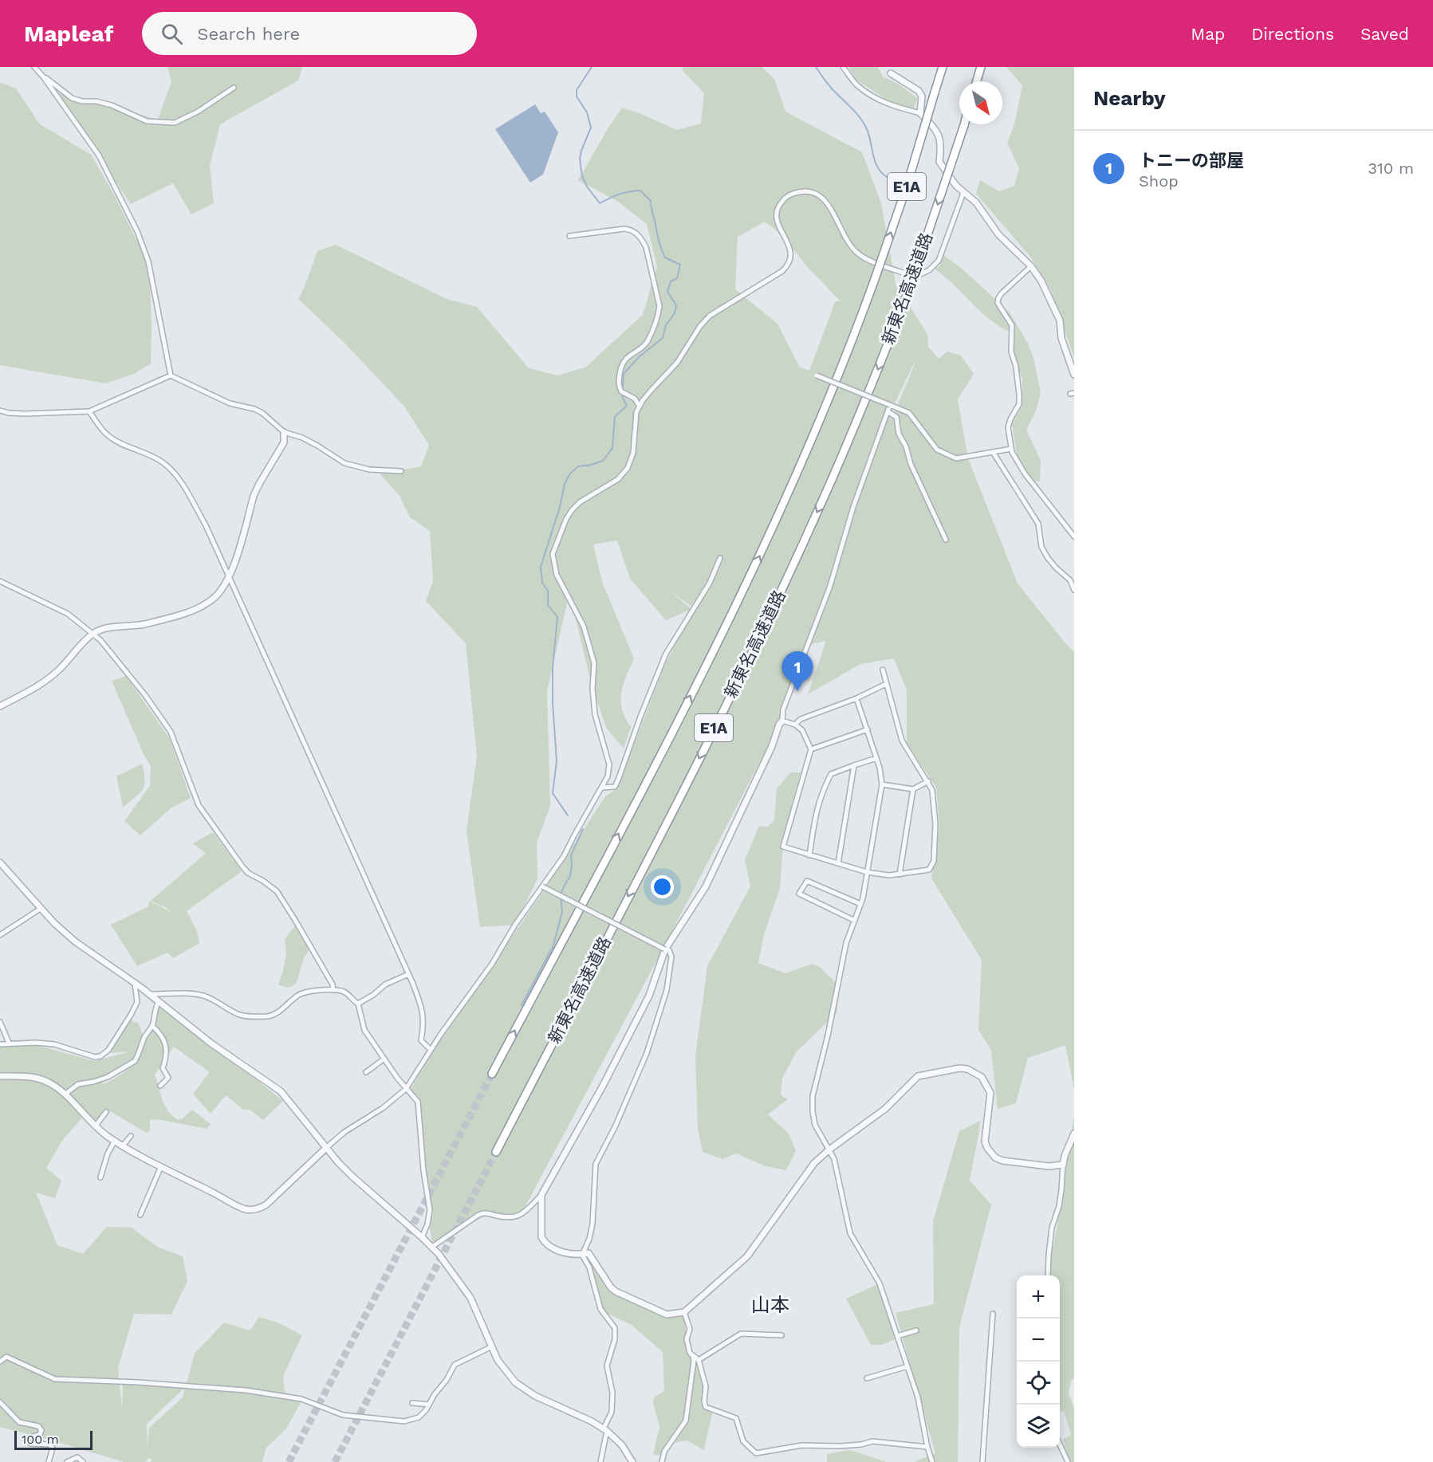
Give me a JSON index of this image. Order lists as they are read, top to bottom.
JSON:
{
  "streets": {
    "highway": ["E1A", "新東名高速道路"]
  },
  "districts": ["山本"],
  "scale_bar": "100 m",
  "north": "bottom right",
  "page": {
    "header": "Mapleaf",
    "search": "Search here",
    "nav": ["Map", "Directions", "Saved"],
    "heading": "Nearby",
    "list": [
      {
        "mark": "1",
        "name": "トニーの部屋",
        "note": "Shop",
        "value": "310 m"
      }
    ],
    "pins": "1",
    "map_buttons": ["+", "−"],
    "scale": "100 m"
  }
}
